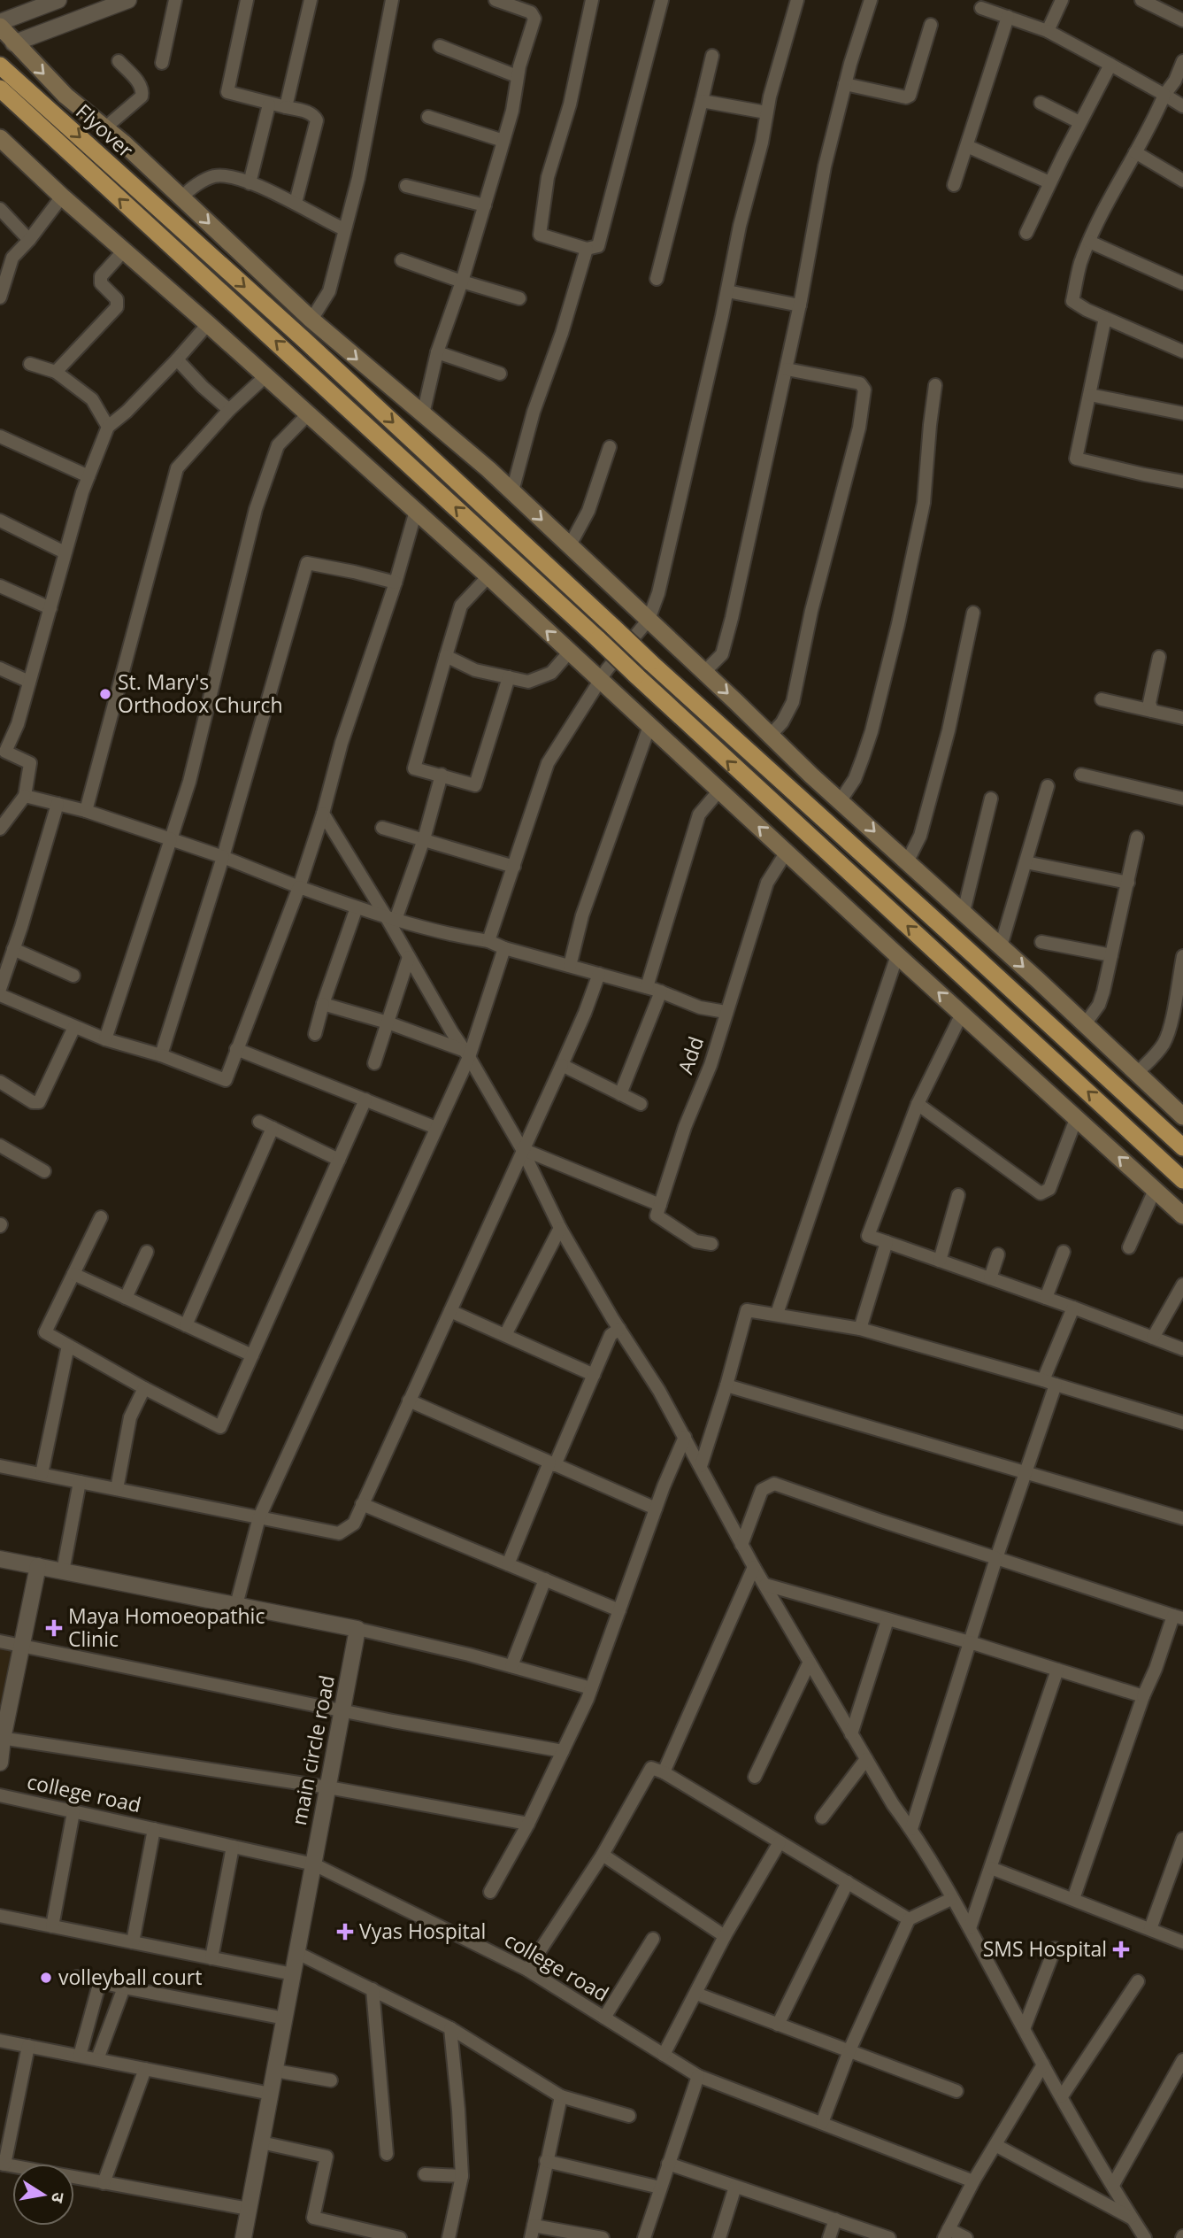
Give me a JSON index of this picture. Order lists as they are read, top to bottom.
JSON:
{
  "streets": {
    "highway": ["Flyover"],
    "street": ["Add", "main circle road", "college road"]
  },
  "crossings": [
    ["main circle road", "college road"]
  ],
  "places": {
    "other": ["St. Mary's Orthodox Church", "volleyball court"],
    "health": ["Maya Homoeopathic Clinic", "Vyas Hospital", "SMS Hospital"]
  },
  "north": "right"
}
